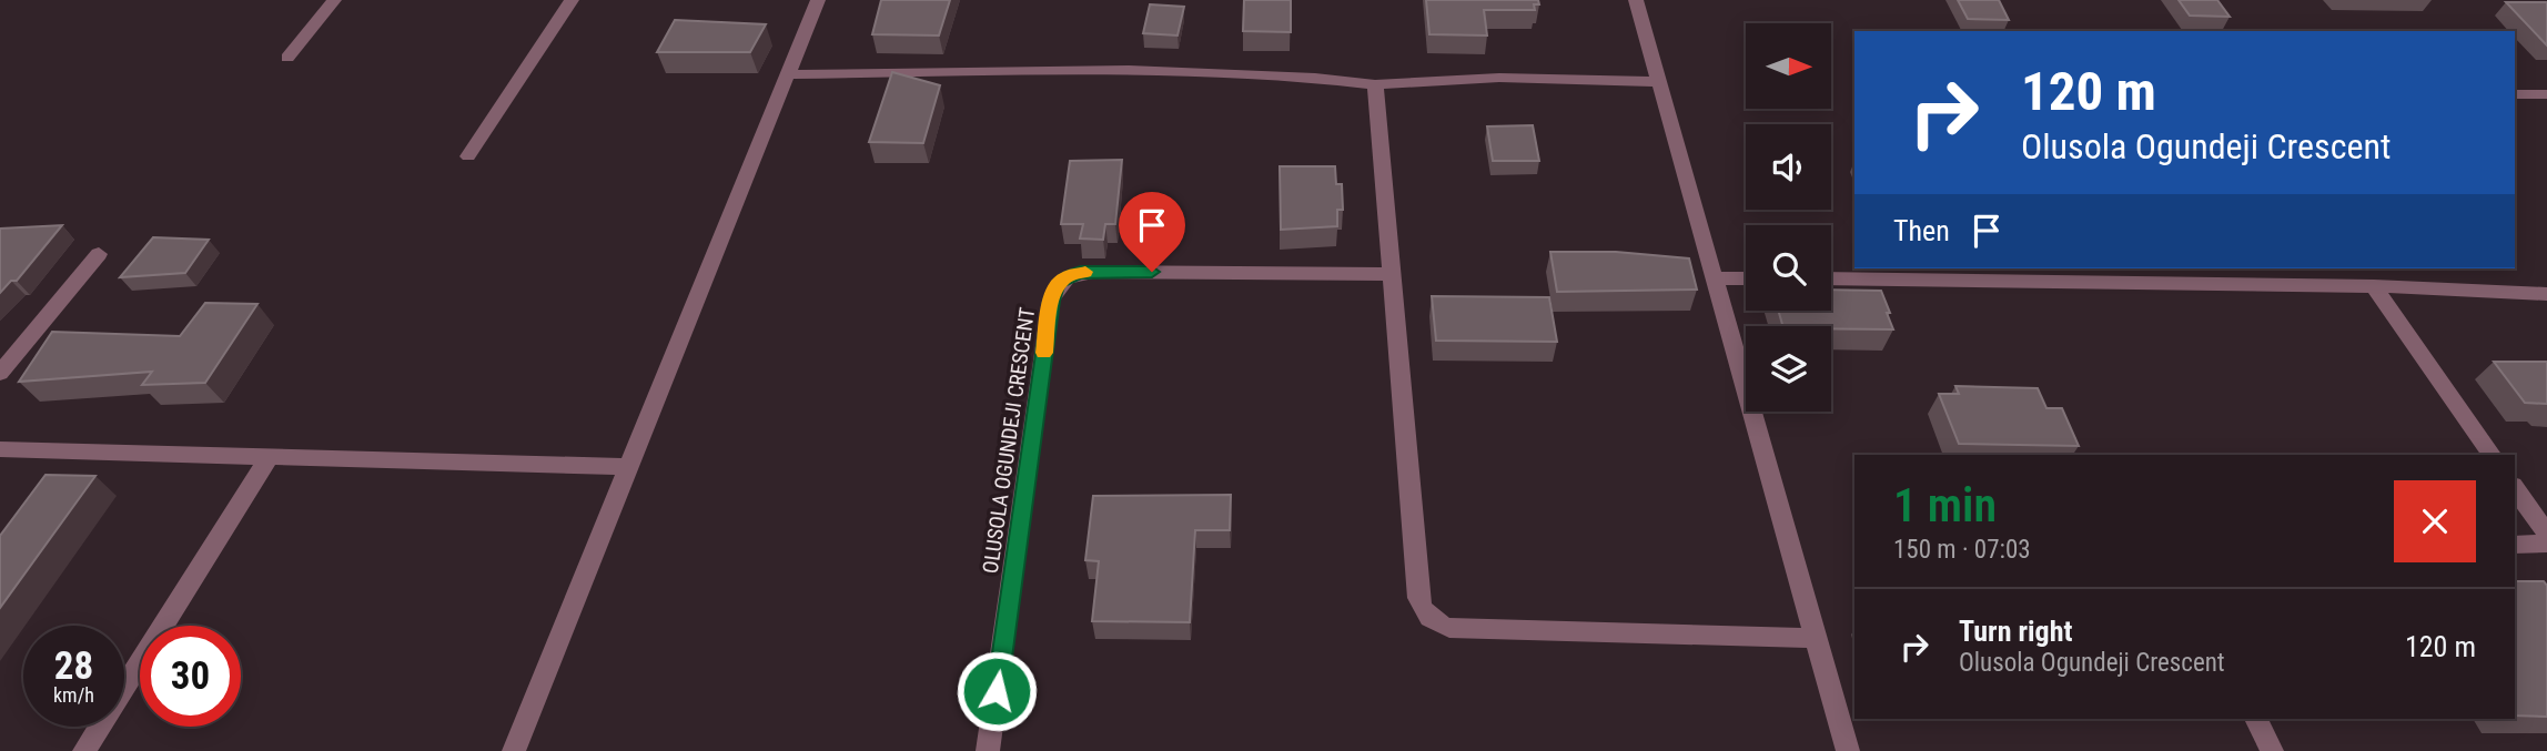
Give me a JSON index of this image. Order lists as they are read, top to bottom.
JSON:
{
  "streets": {
    "street": ["OLUSOLA OGUNDEJI CRESCENT"]
  },
  "north": "right",
  "page": {
    "turn": ["120 m", "Olusola Ogundeji Crescent"],
    "then": "Then",
    "heading": ["1 min", "150 m · 07:03"],
    "list": [
      {
        "name": "Turn right",
        "note": "Olusola Ogundeji Crescent",
        "value": "120 m"
      }
    ],
    "speed": "28 km/h",
    "limit": "30"
  }
}
